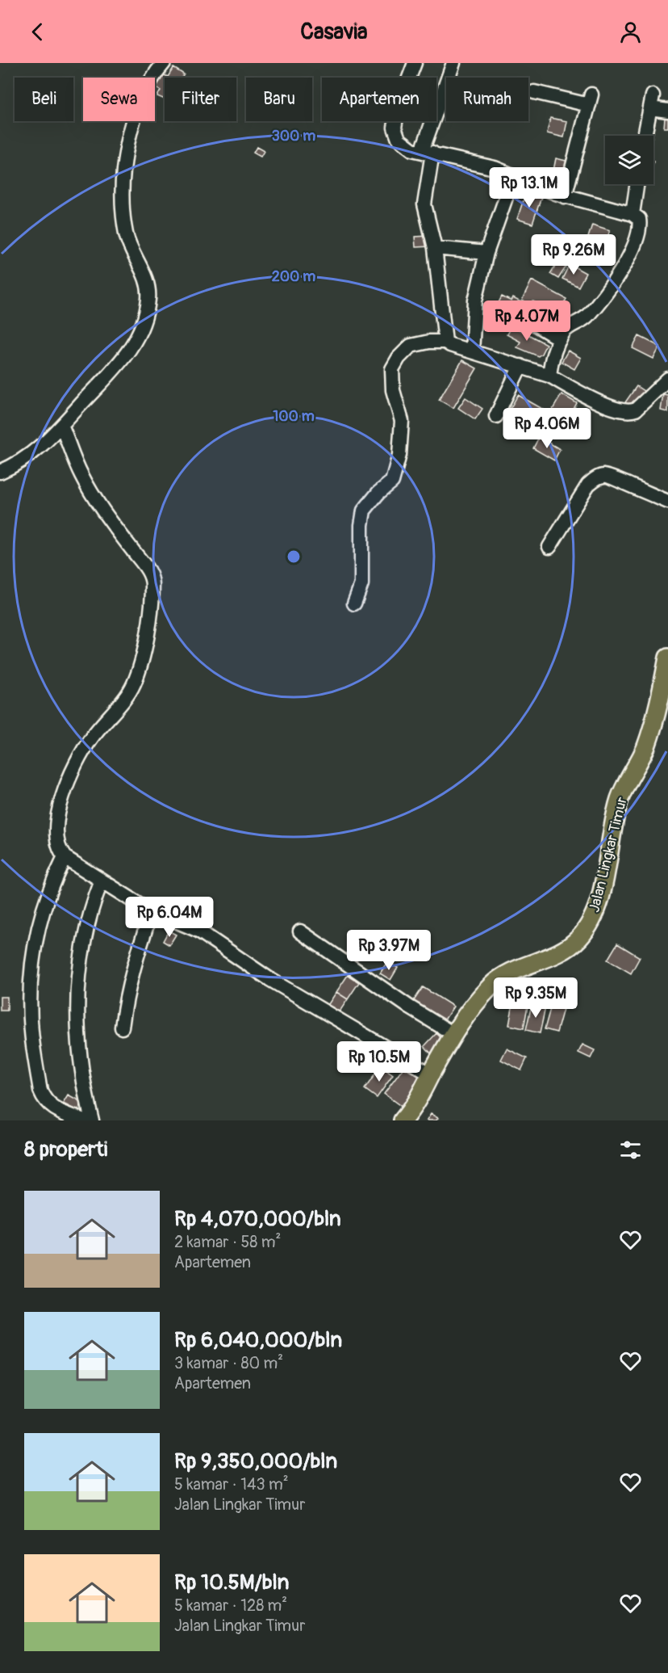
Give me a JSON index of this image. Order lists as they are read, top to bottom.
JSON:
{
  "streets": {
    "main road": ["Jalan Lingkar Timur"]
  },
  "page": {
    "header": "Casavia",
    "chip": [
      "Beli",
      "Sewa",
      "Filter",
      "Baru",
      "Apartemen",
      "Rumah"
    ],
    "price": [
      "Rp 13.1M",
      "Rp 9.26M",
      "Rp 4.07M",
      "Rp 4.06M",
      "Rp 6.04M",
      "Rp 3.97M",
      "Rp 9.35M",
      "Rp 10.5M"
    ],
    "heading": "8 properti",
    "list": [
      {
        "name": "Rp 4,070,000/bln",
        "note": "2 kamar · 58 m² · Apartemen"
      },
      {
        "name": "Rp 6,040,000/bln",
        "note": "3 kamar · 80 m² · Apartemen"
      },
      {
        "name": "Rp 9,350,000/bln",
        "note": "5 kamar · 143 m² · Jalan Lingkar Timur"
      },
      {
        "name": "Rp 10.5M/bln",
        "note": "5 kamar · 128 m² · Jalan Lingkar Timur"
      }
    ]
  },
  "rings": ["300 m", "200 m", "100 m"]
}
